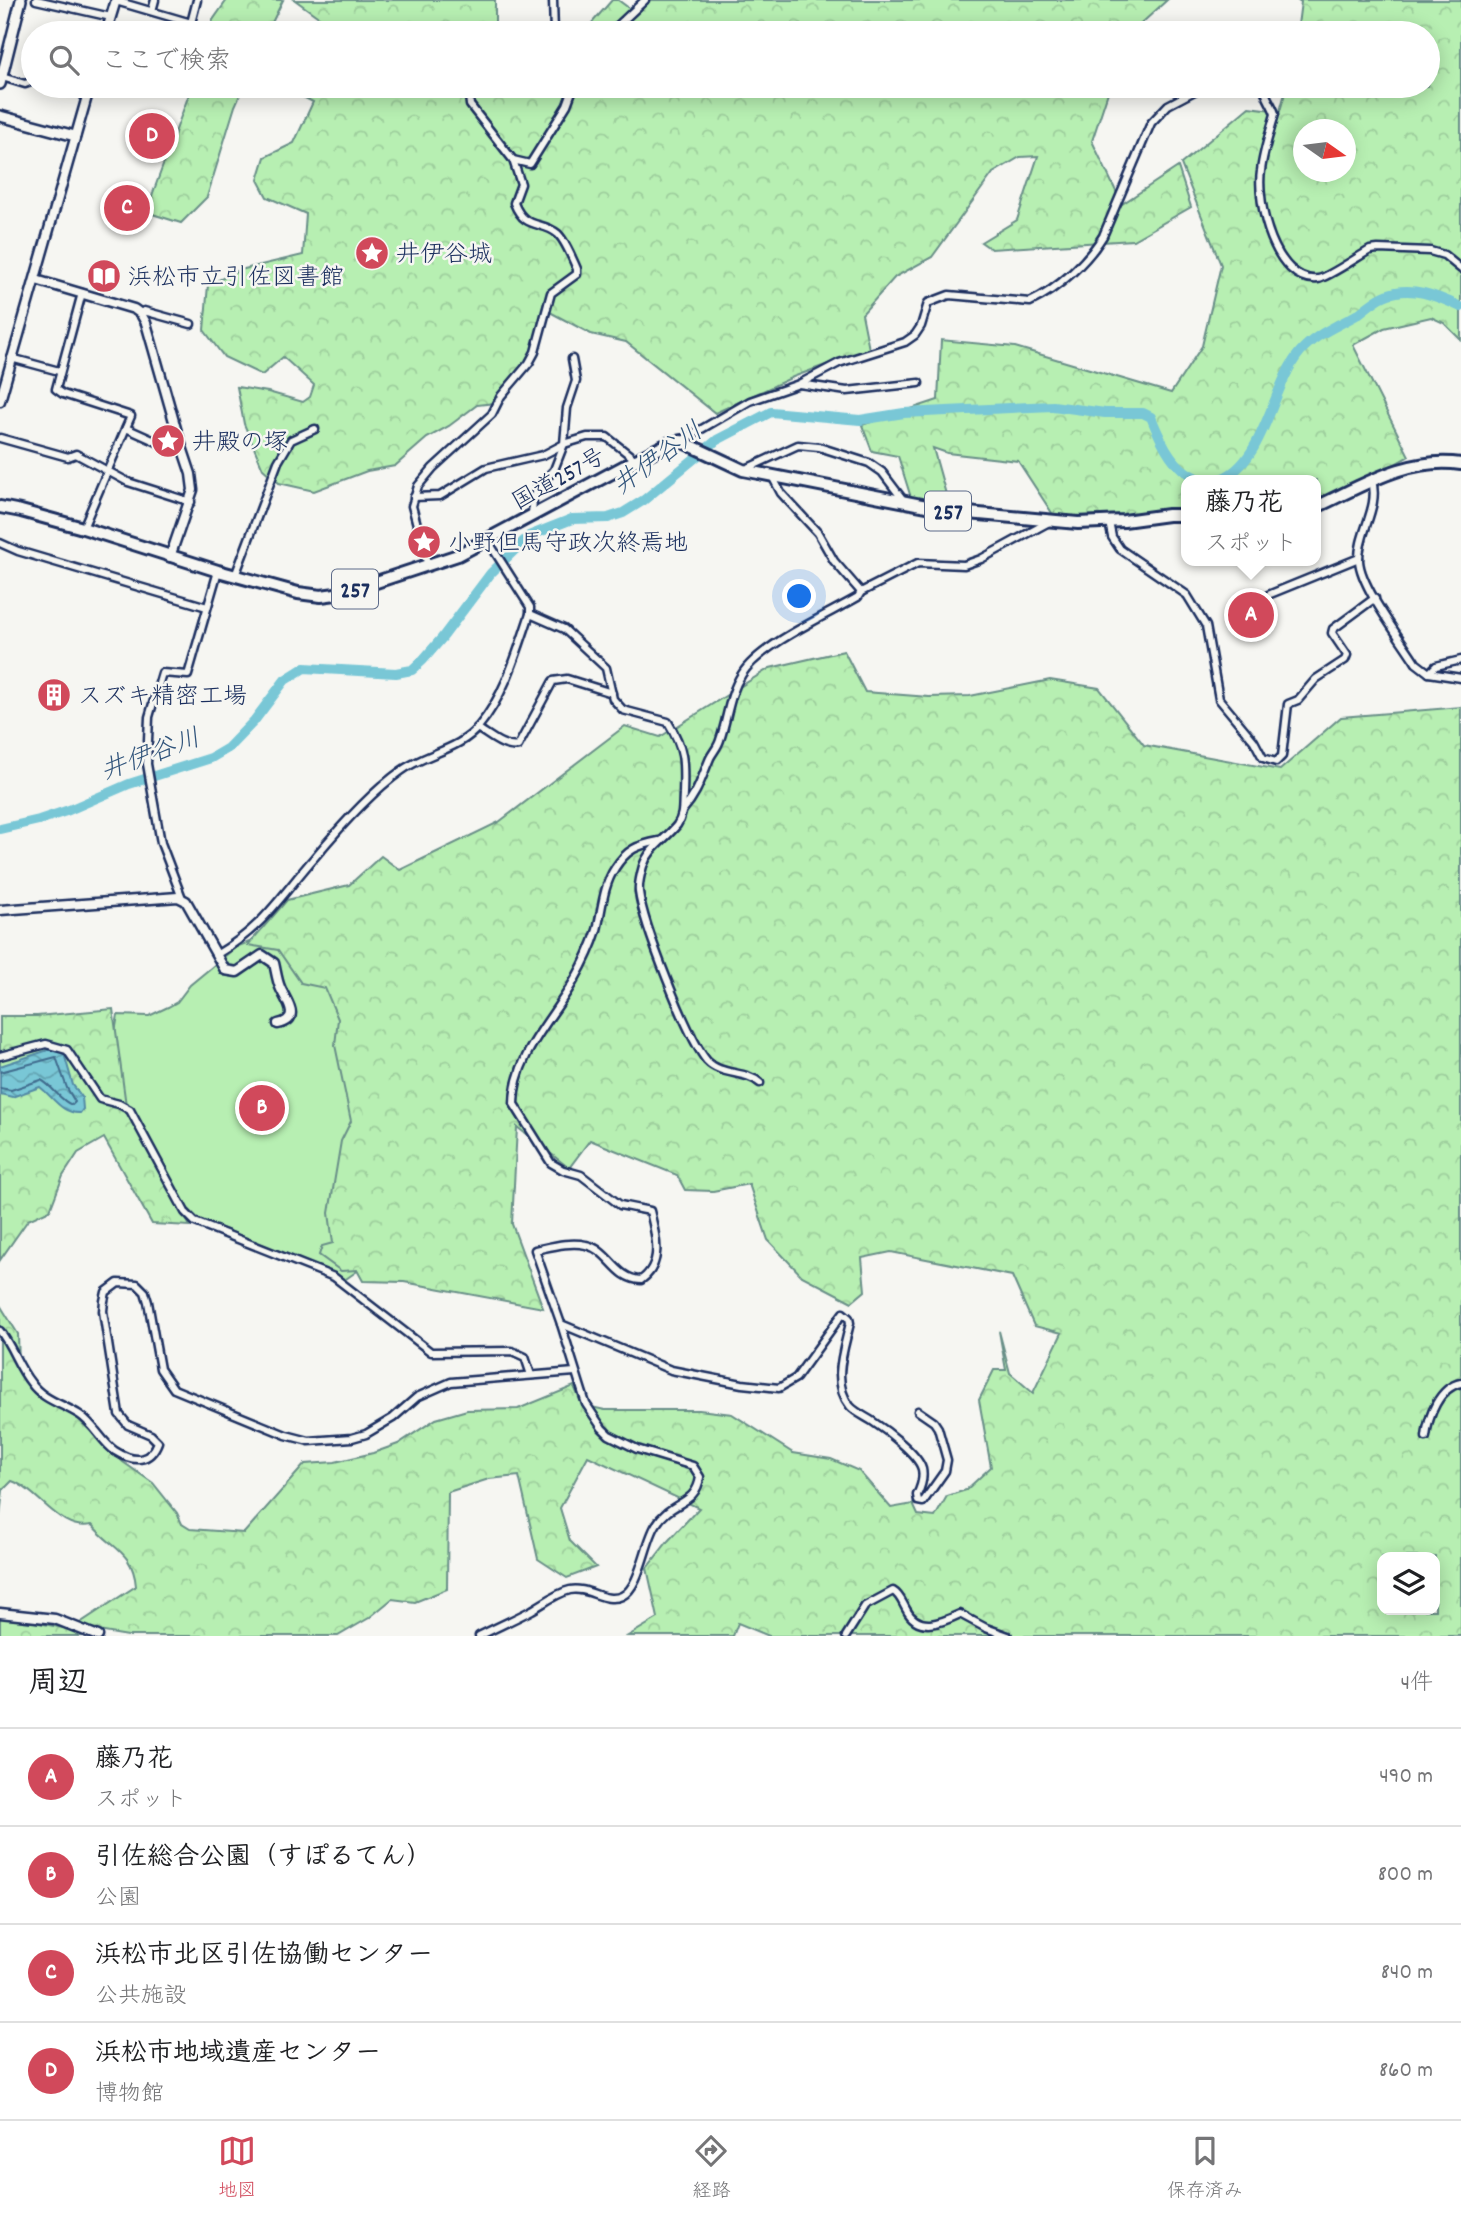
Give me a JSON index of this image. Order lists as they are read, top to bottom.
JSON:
{
  "streets": {
    "highway": ["国道257号", "257"]
  },
  "crossings": [
    ["国道257号", "257"]
  ],
  "water": ["井伊谷川"],
  "places": {
    "place": ["井伊谷城", "井殿の塚", "小野但馬守政次終焉地"],
    "library": ["浜松市立引佐図書館"],
    "building": ["スズキ精密工場"]
  },
  "north": "right",
  "page": {
    "search": "ここで検索",
    "pins": [
      "D",
      "C",
      "A",
      "B"
    ],
    "popup": ["藤乃花", "スポット"],
    "heading": ["周辺", "4件"],
    "list": [
      {
        "mark": "A",
        "name": "藤乃花",
        "note": "スポット",
        "value": "490 m"
      },
      {
        "mark": "B",
        "name": "引佐総合公園（すぽるてん）",
        "note": "公園",
        "value": "800 m"
      },
      {
        "mark": "C",
        "name": "浜松市北区引佐協働センター",
        "note": "公共施設",
        "value": "840 m"
      },
      {
        "mark": "D",
        "name": "浜松市地域遺産センター",
        "note": "博物館",
        "value": "860 m"
      }
    ],
    "nav": ["地図", "経路", "保存済み"]
  }
}
